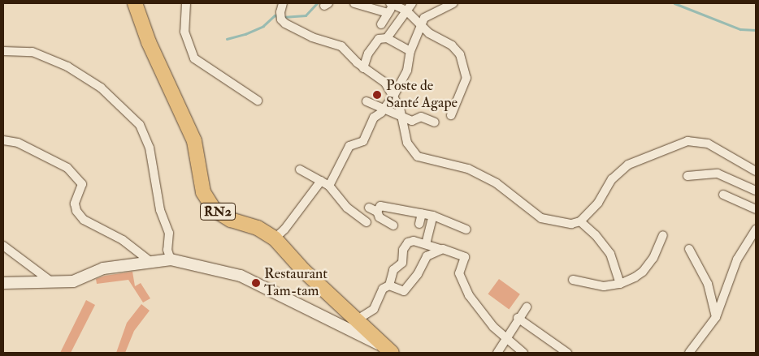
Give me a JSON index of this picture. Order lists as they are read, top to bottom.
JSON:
{
  "streets": {
    "highway": ["RN2"]
  },
  "places": ["Poste de Santé Agape", "Restaurant Tam-tam"]
}
